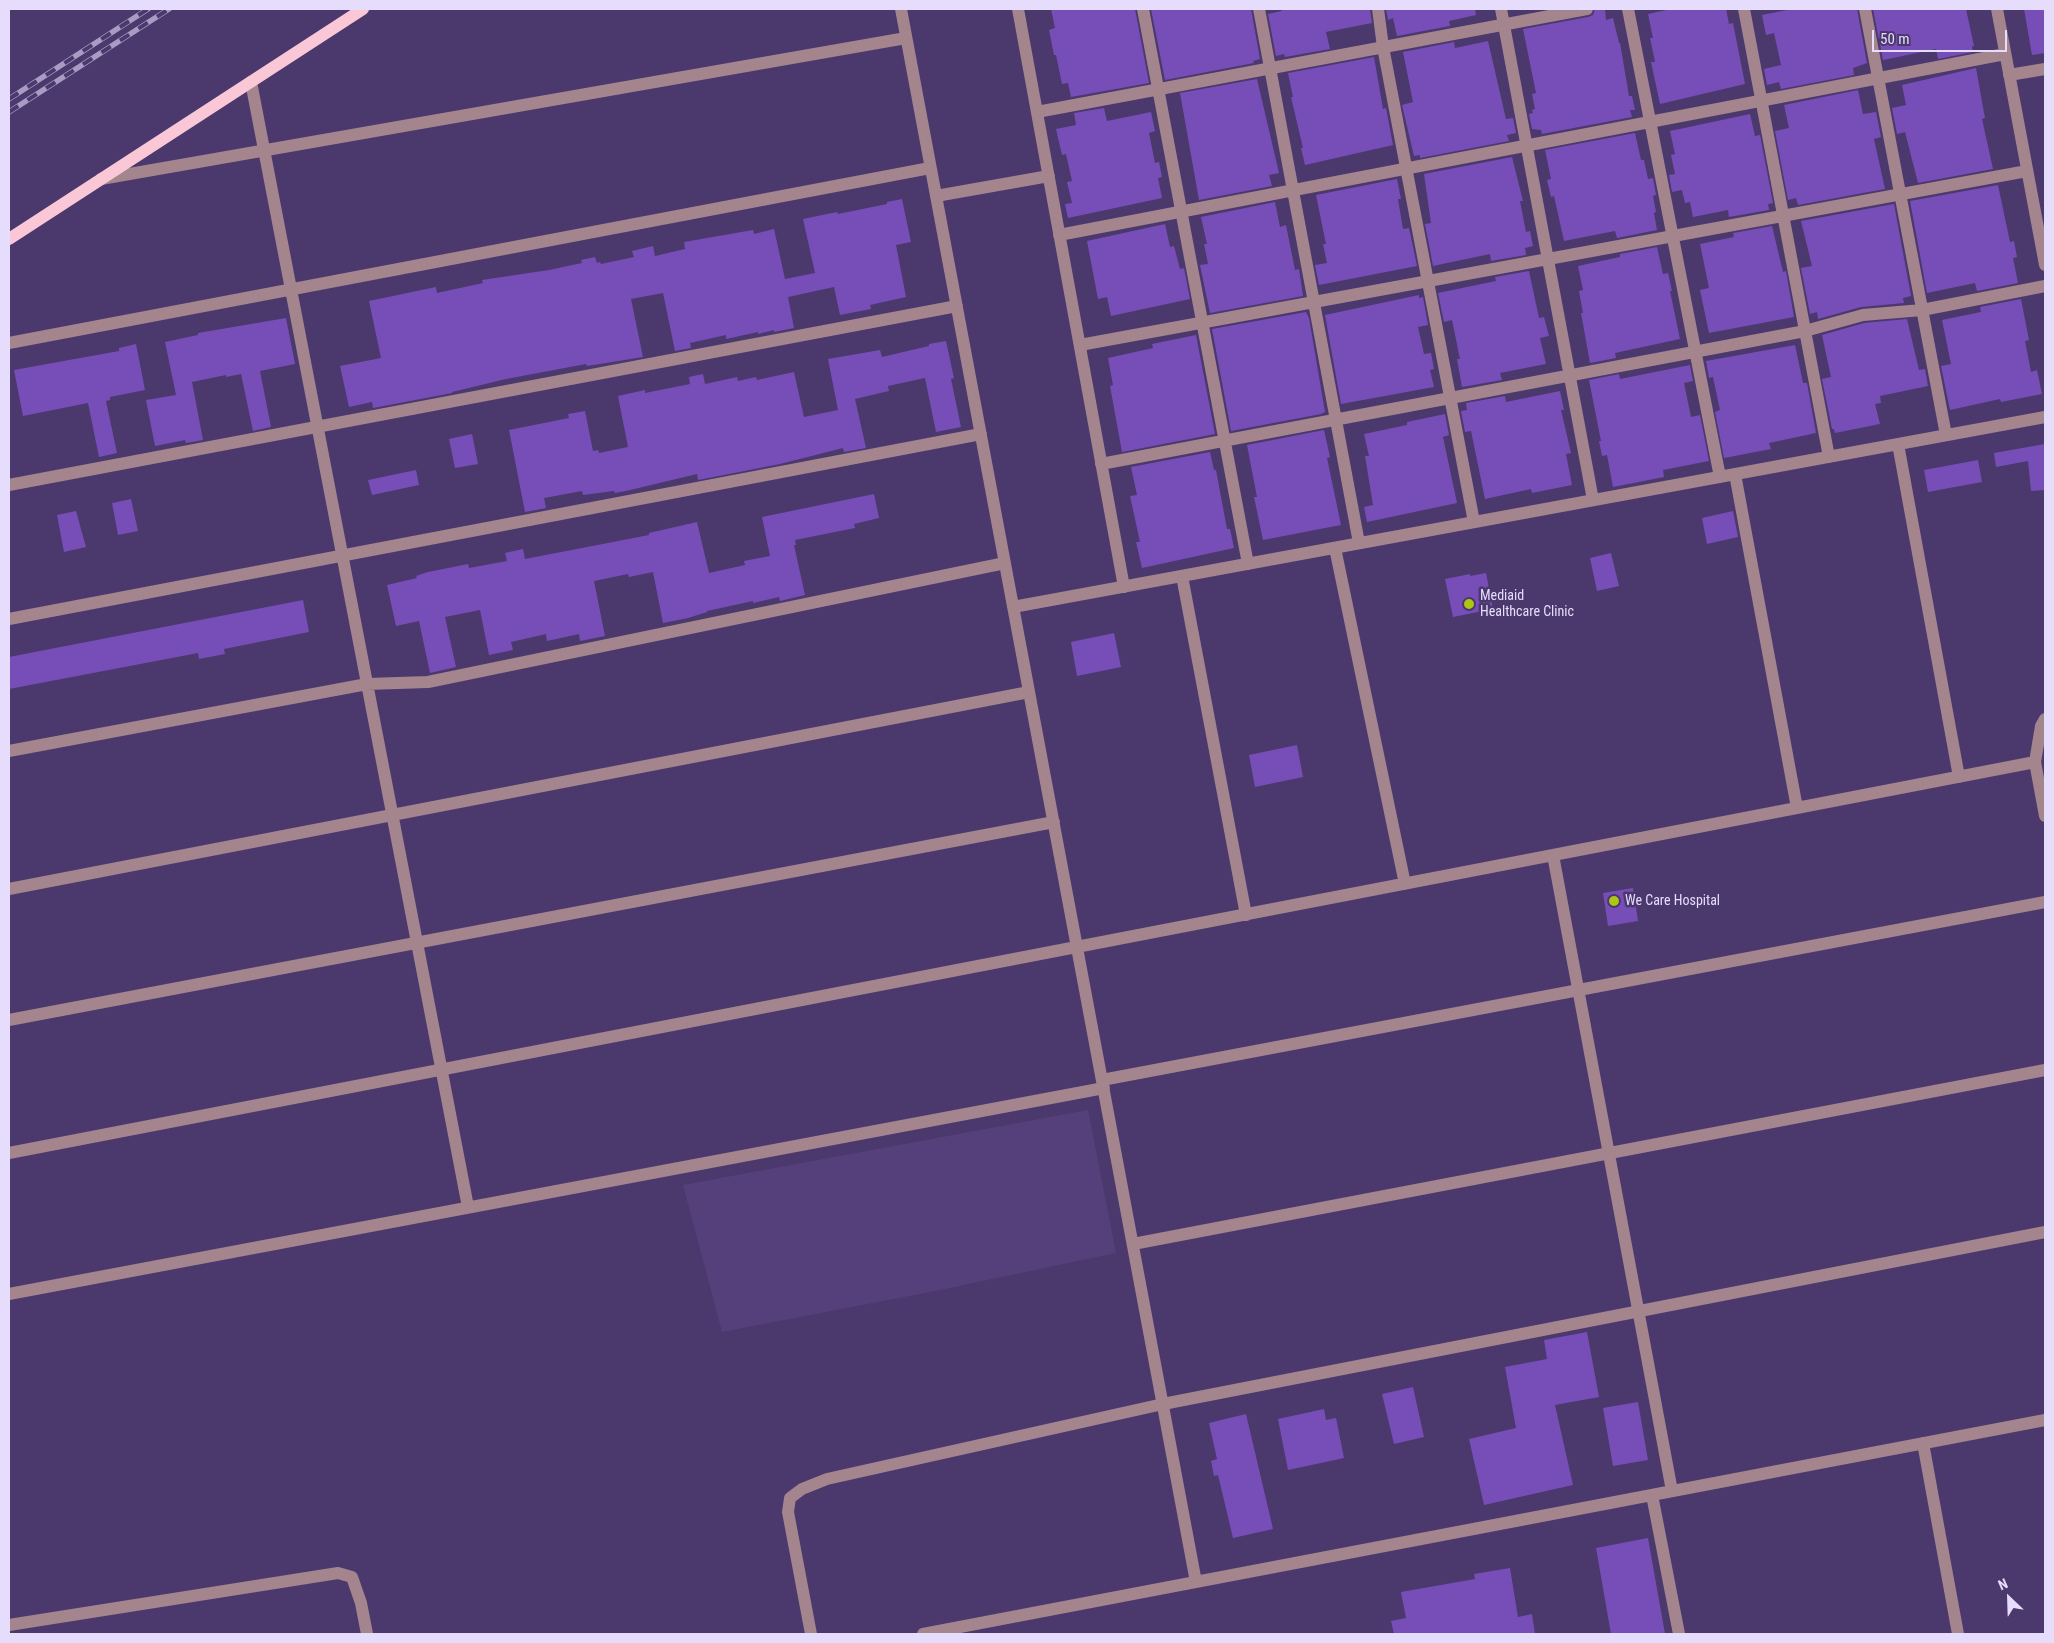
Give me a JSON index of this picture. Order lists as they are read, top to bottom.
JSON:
{
  "places": ["Mediaid Healthcare Clinic", "We Care Hospital"],
  "scale_bar": "50 m",
  "north": "top left"
}
